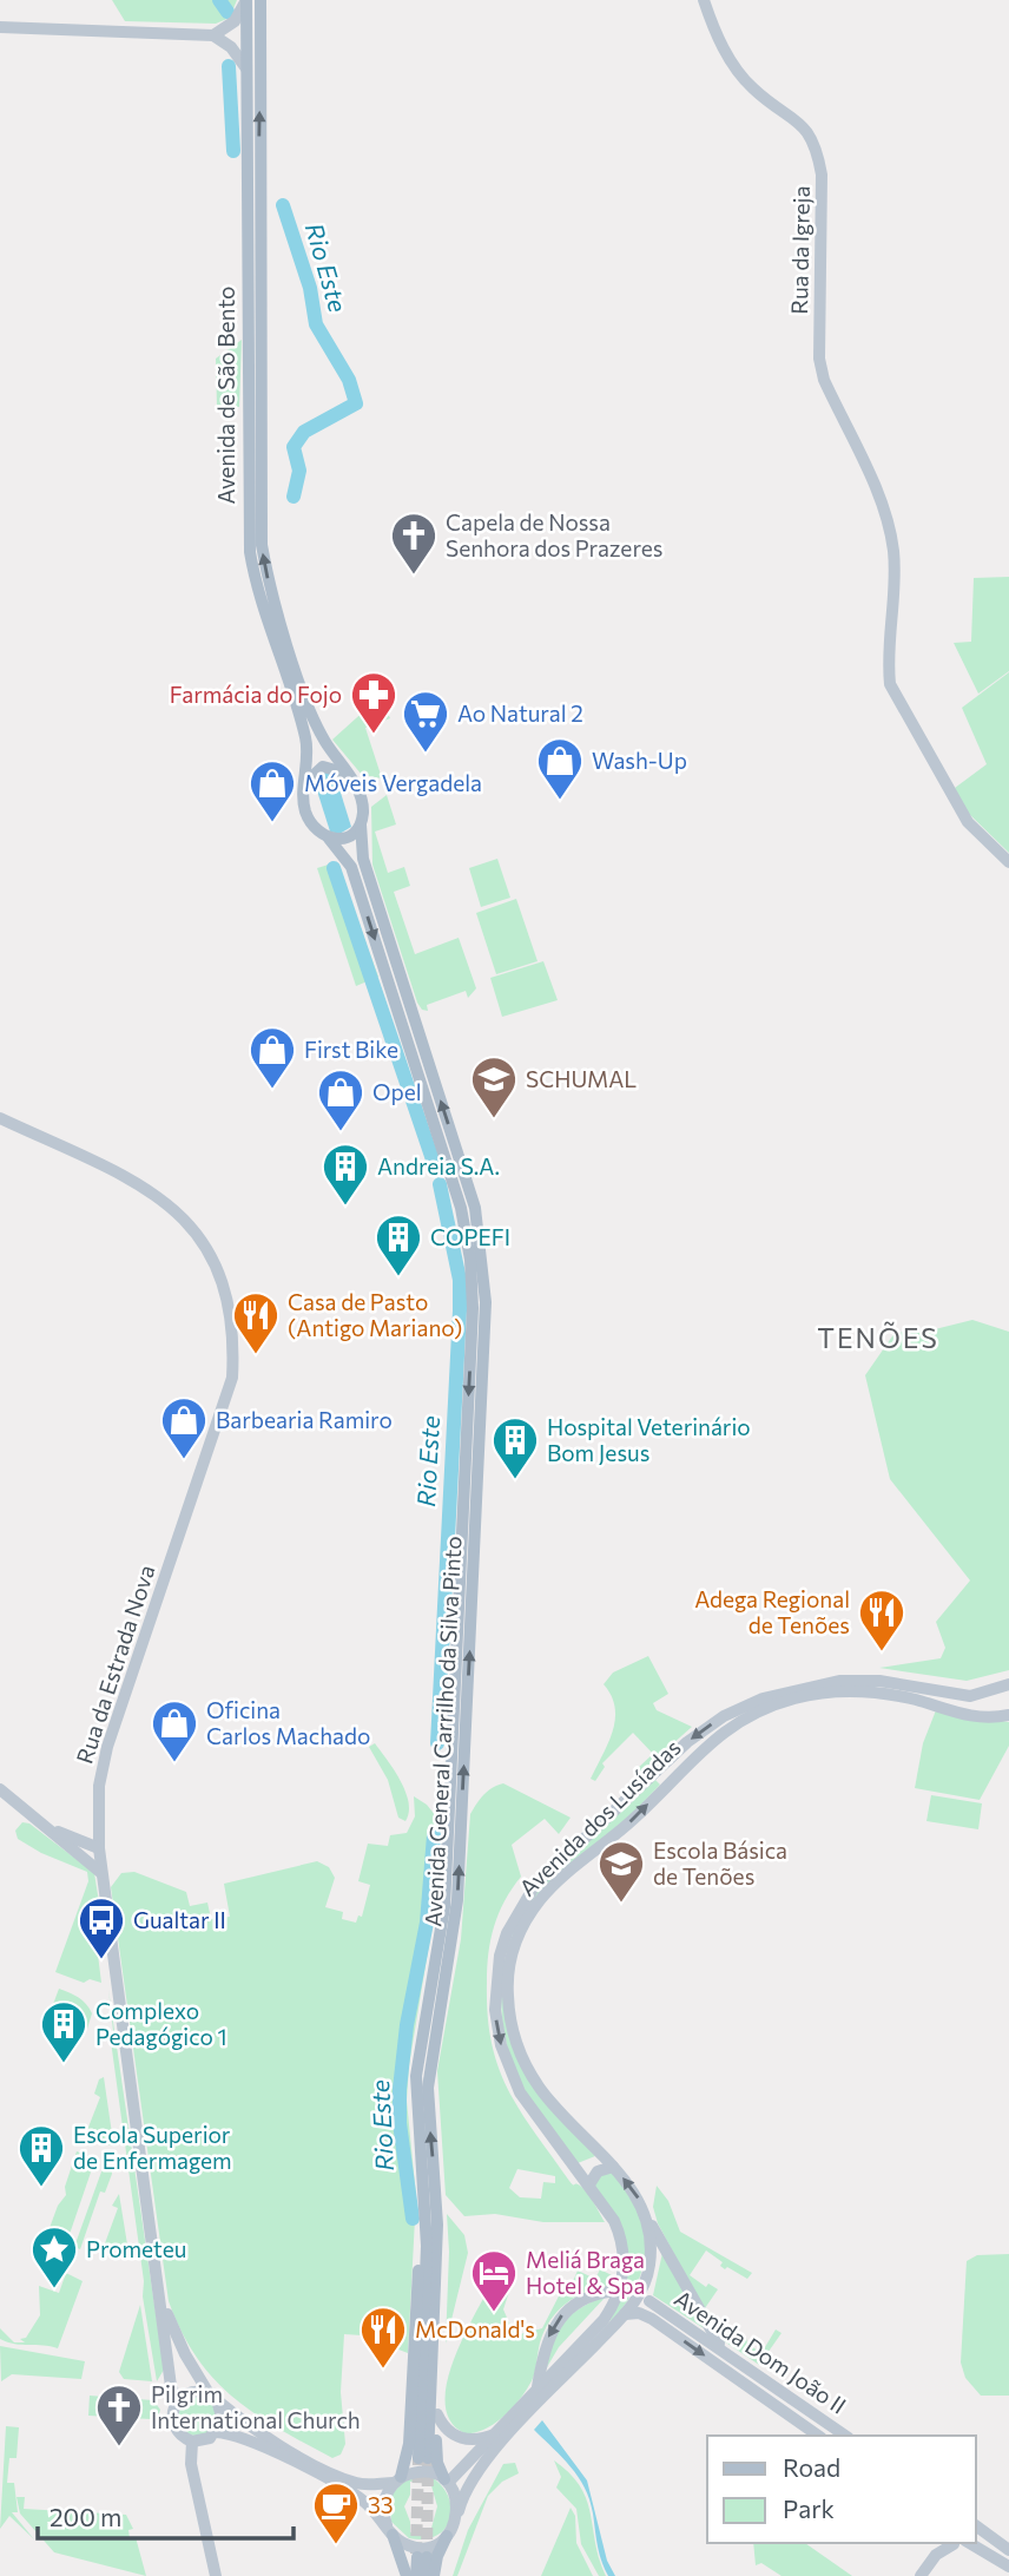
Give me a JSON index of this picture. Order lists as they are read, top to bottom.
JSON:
{
  "streets": {
    "main road": [
      "Rua da Igreja",
      "Avenida de São Bento",
      "Rua da Estrada Nova",
      "Avenida General Carrilho da Silva Pinto",
      "Avenida dos Lusíadas",
      "Avenida Dom João II"
    ]
  },
  "crossings": [
    ["Avenida de São Bento", "Avenida General Carrilho da Silva Pinto"],
    ["Rua da Estrada Nova", "Avenida dos Lusíadas"],
    ["Avenida dos Lusíadas", "Avenida Dom João II"]
  ],
  "districts": ["TENÕES"],
  "water": ["Rio Este"],
  "places": {
    "church": ["Capela de Nossa Senhora dos Prazeres", "Pilgrim International Church"],
    "pharmacy": ["Farmácia do Fojo"],
    "supermarket": ["Ao Natural 2"],
    "shop": [
      "Wash-Up",
      "Móveis Vergadela",
      "First Bike",
      "Opel",
      "Barbearia Ramiro",
      "Oficina Carlos Machado"
    ],
    "school or university": ["SCHUMAL", "Escola Básica de Tenões"],
    "building": [
      "Andreia S.A.",
      "COPEFI",
      "Hospital Veterinário Bom Jesus",
      "Complexo Pedagógico 1",
      "Escola Superior de Enfermagem"
    ],
    "restaurant": ["Casa de Pasto (Antigo Mariano)", "Adega Regional de Tenões", "McDonald's"],
    "bus stop": ["Gualtar II"],
    "place": ["Prometeu"],
    "hotel": ["Meliá Braga Hotel & Spa"],
    "cafe": ["33"]
  },
  "legend": ["Road", "Park"],
  "scale_bar": "200 m"
}
